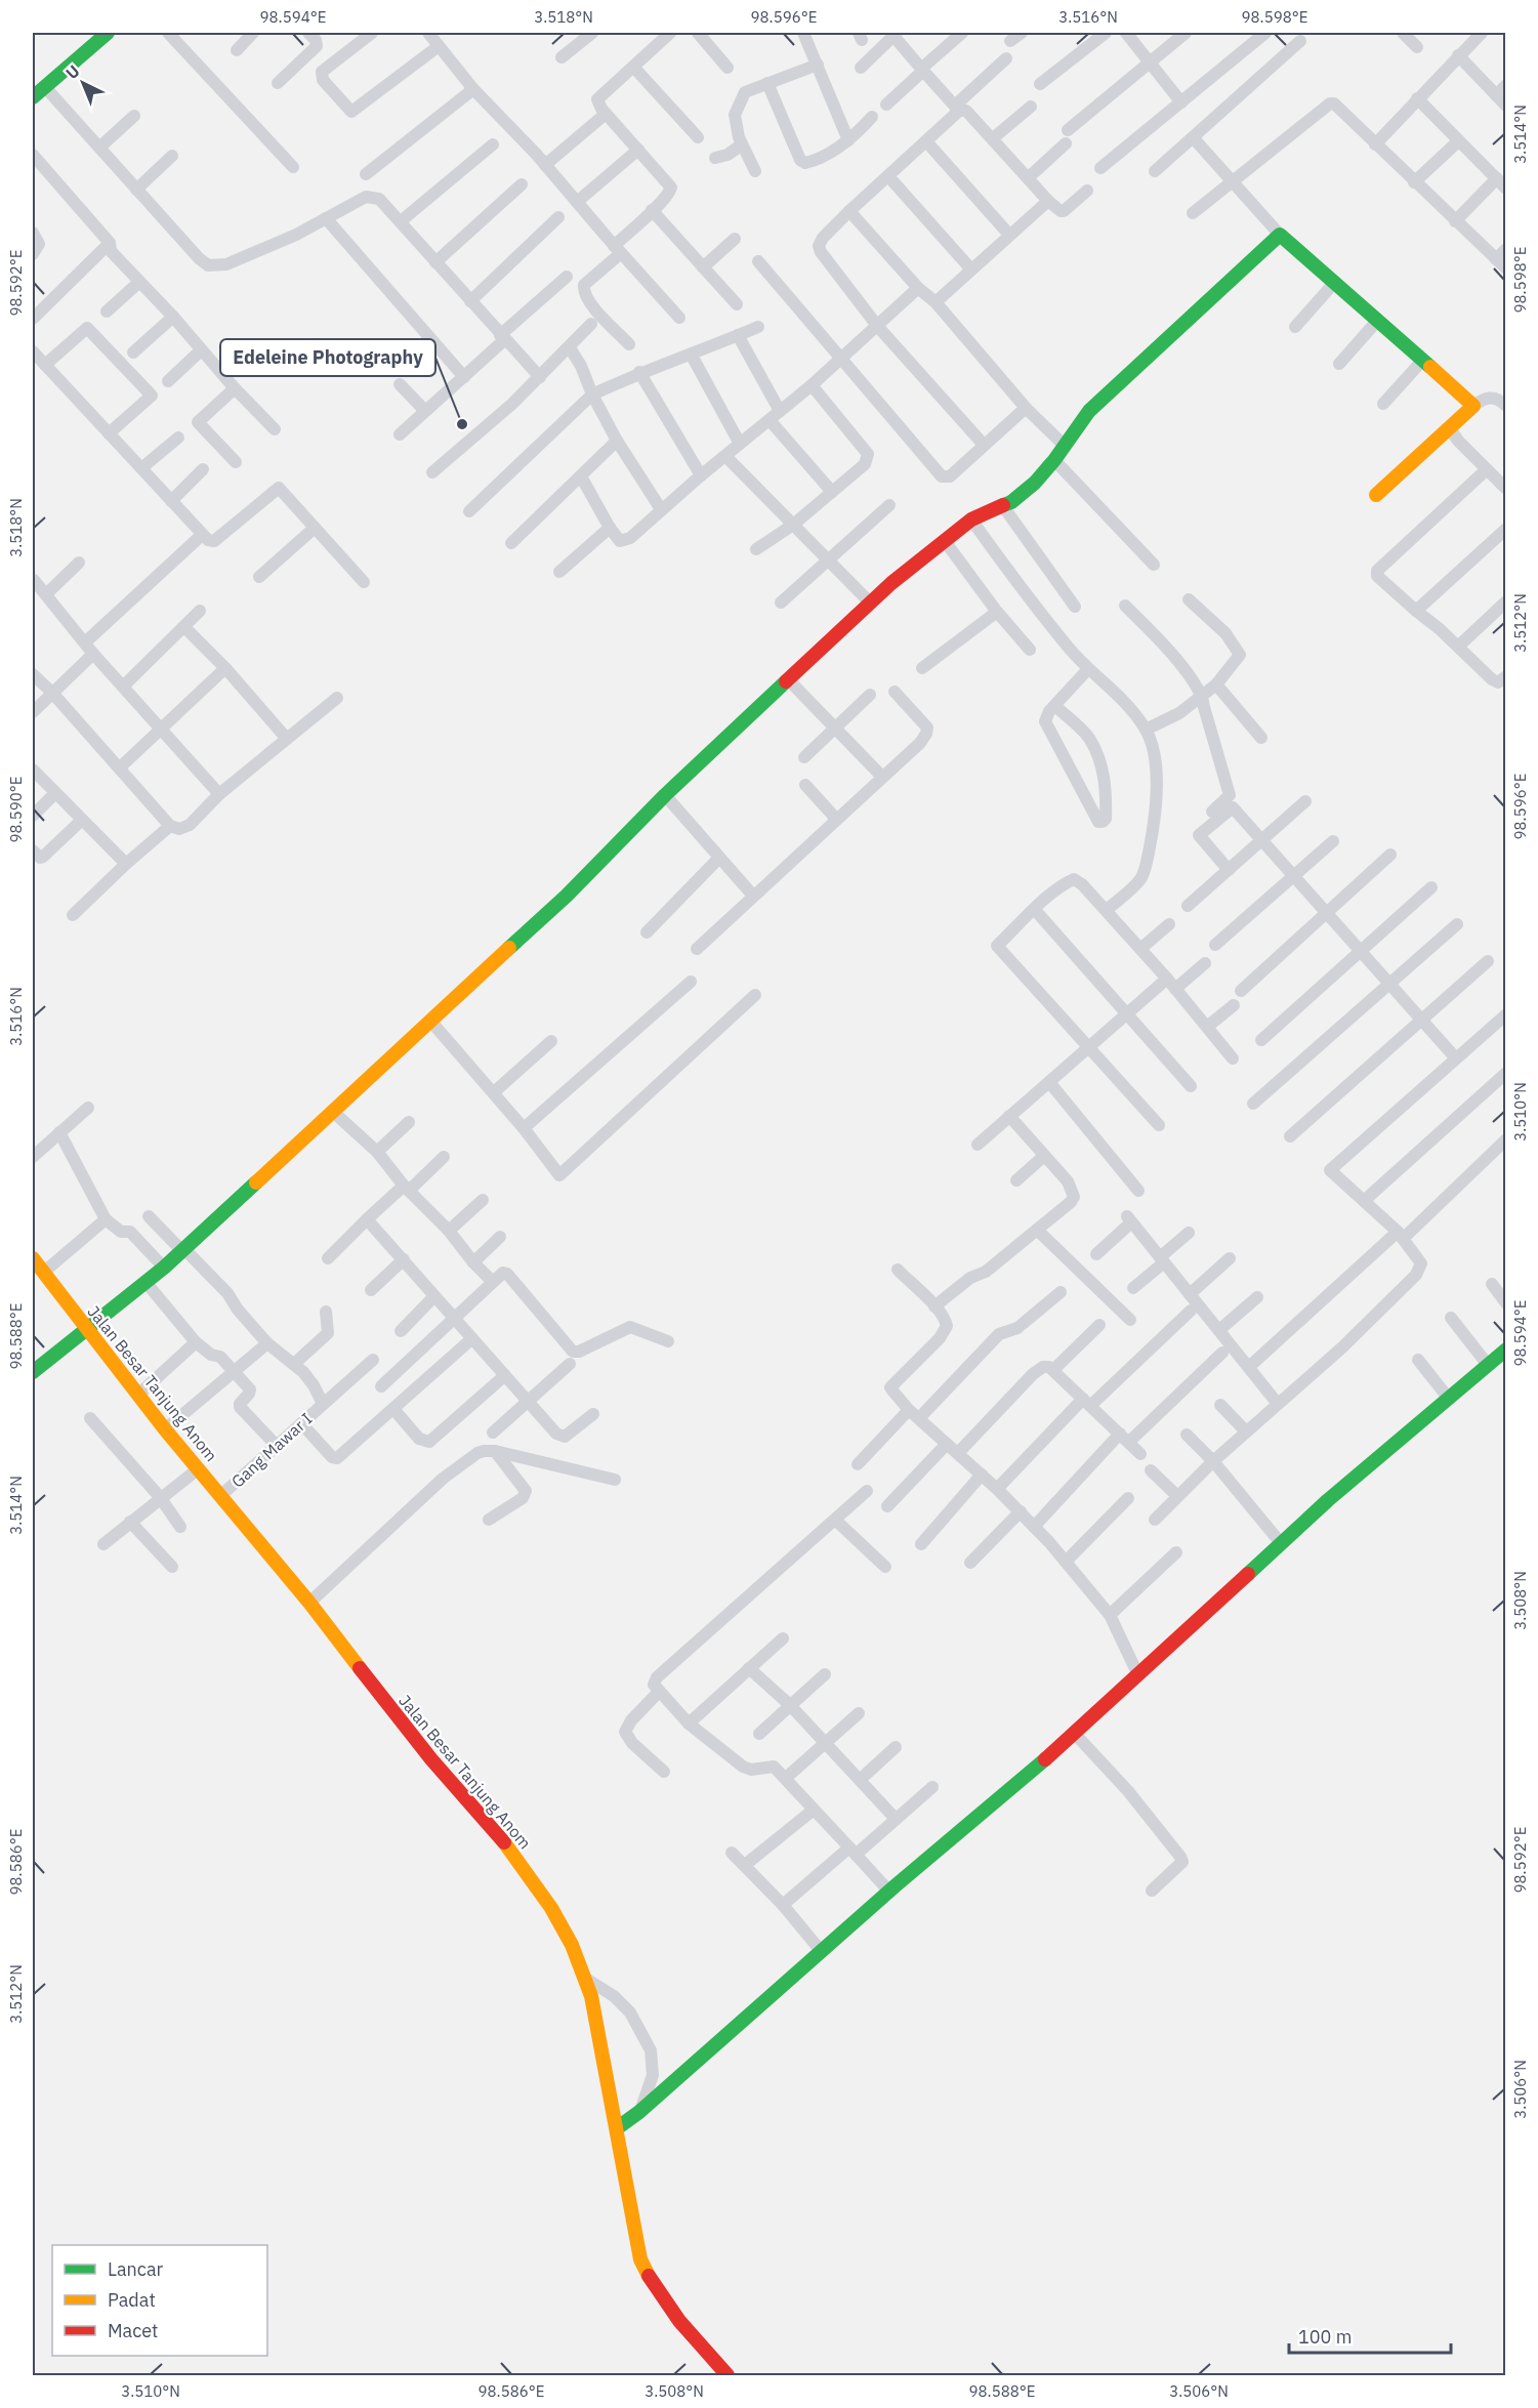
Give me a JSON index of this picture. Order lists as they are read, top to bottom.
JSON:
{
  "streets": {
    "street": ["Jalan Besar Tanjung Anom", "Gang Mawar I"]
  },
  "crossings": [
    ["Jalan Besar Tanjung Anom", "Gang Mawar I"]
  ],
  "places": ["Edeleine Photography"],
  "legend": ["Lancar", "Padat", "Macet"],
  "scale_bar": "100 m",
  "north": "top left",
  "coordinates": [
    "98.594°E",
    "3.518°N",
    "98.596°E",
    "3.516°N",
    "98.598°E",
    "3.514°N",
    "98.592°E",
    "3.512°N",
    "98.590°E",
    "3.510°N",
    "98.588°E",
    "3.508°N",
    "98.586°E",
    "3.506°N"
  ]
}
